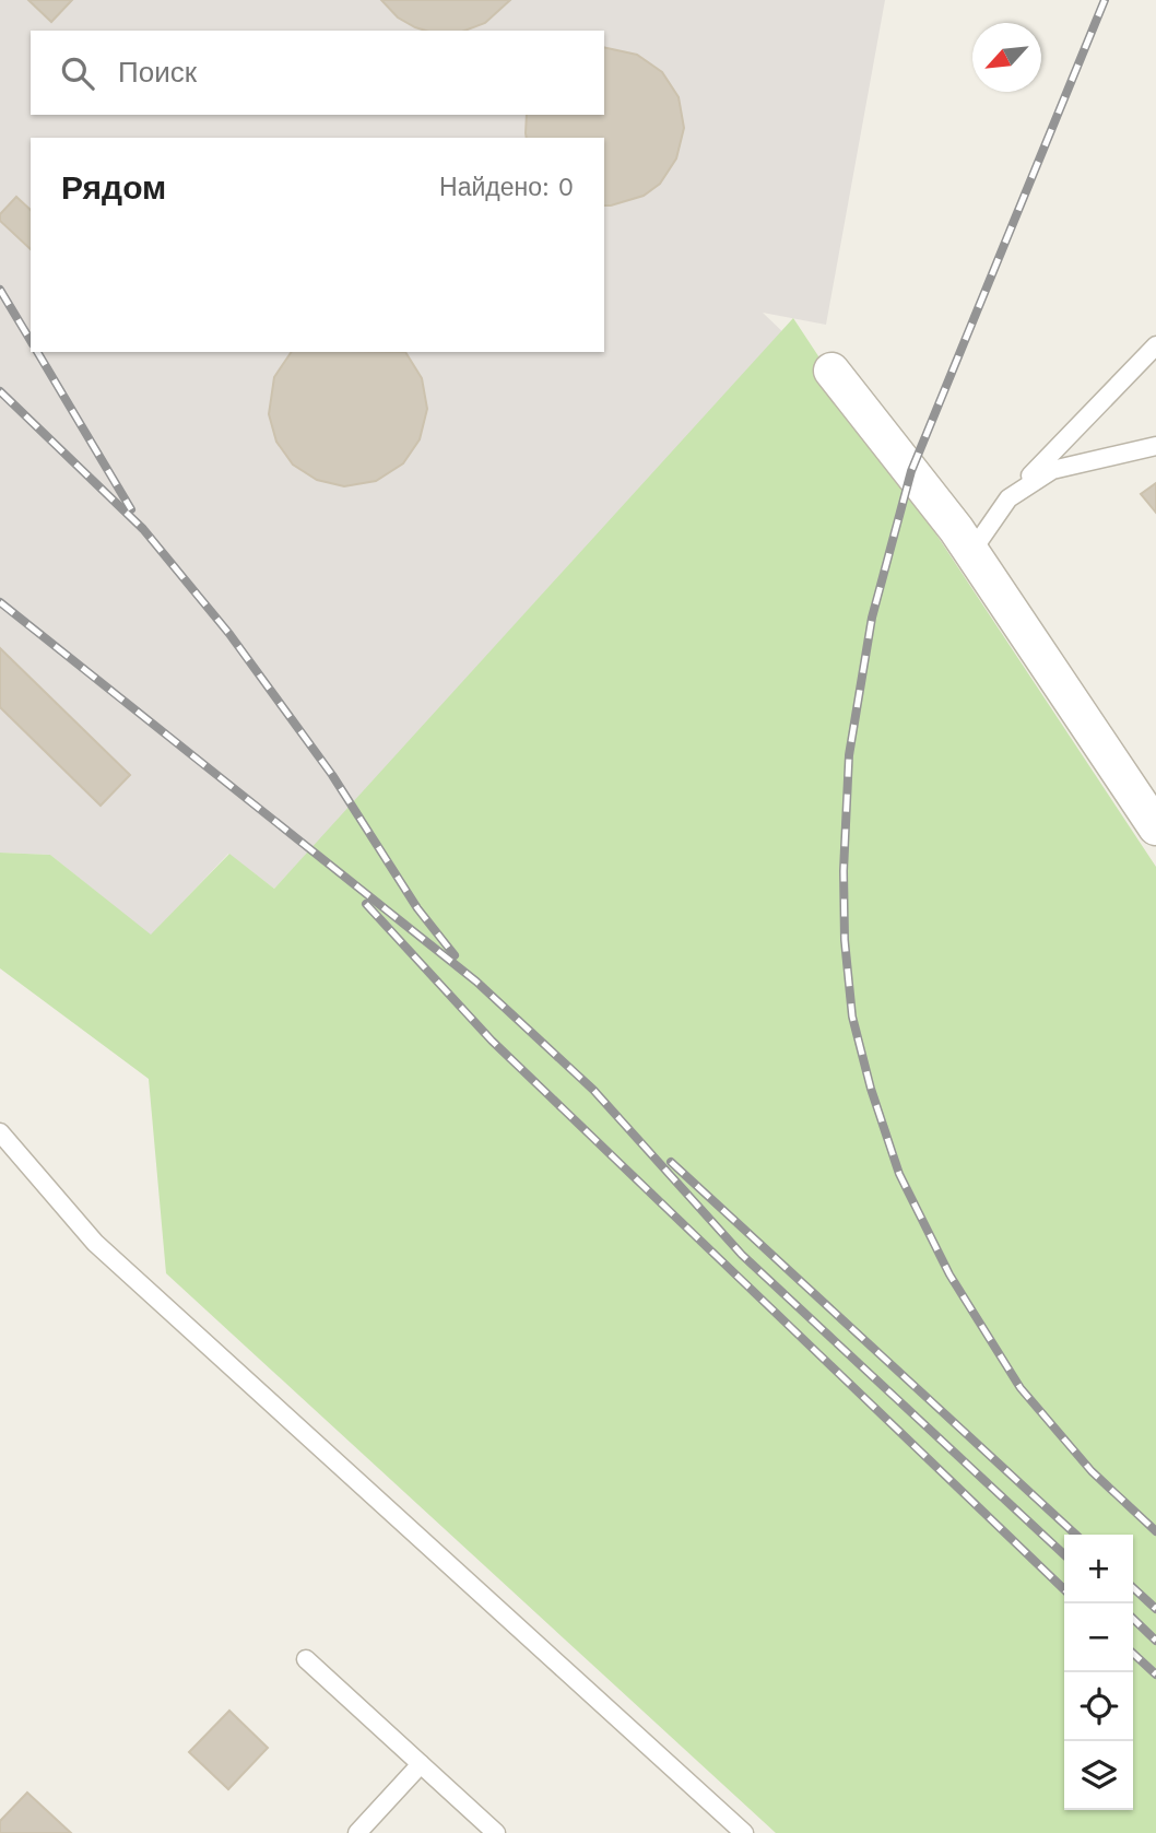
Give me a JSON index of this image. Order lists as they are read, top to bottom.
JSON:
{
  "north": "bottom left",
  "page": {
    "search": "Поиск",
    "heading": ["Рядом", "Найдено: 0"],
    "map_buttons": ["+", "−"]
  }
}
